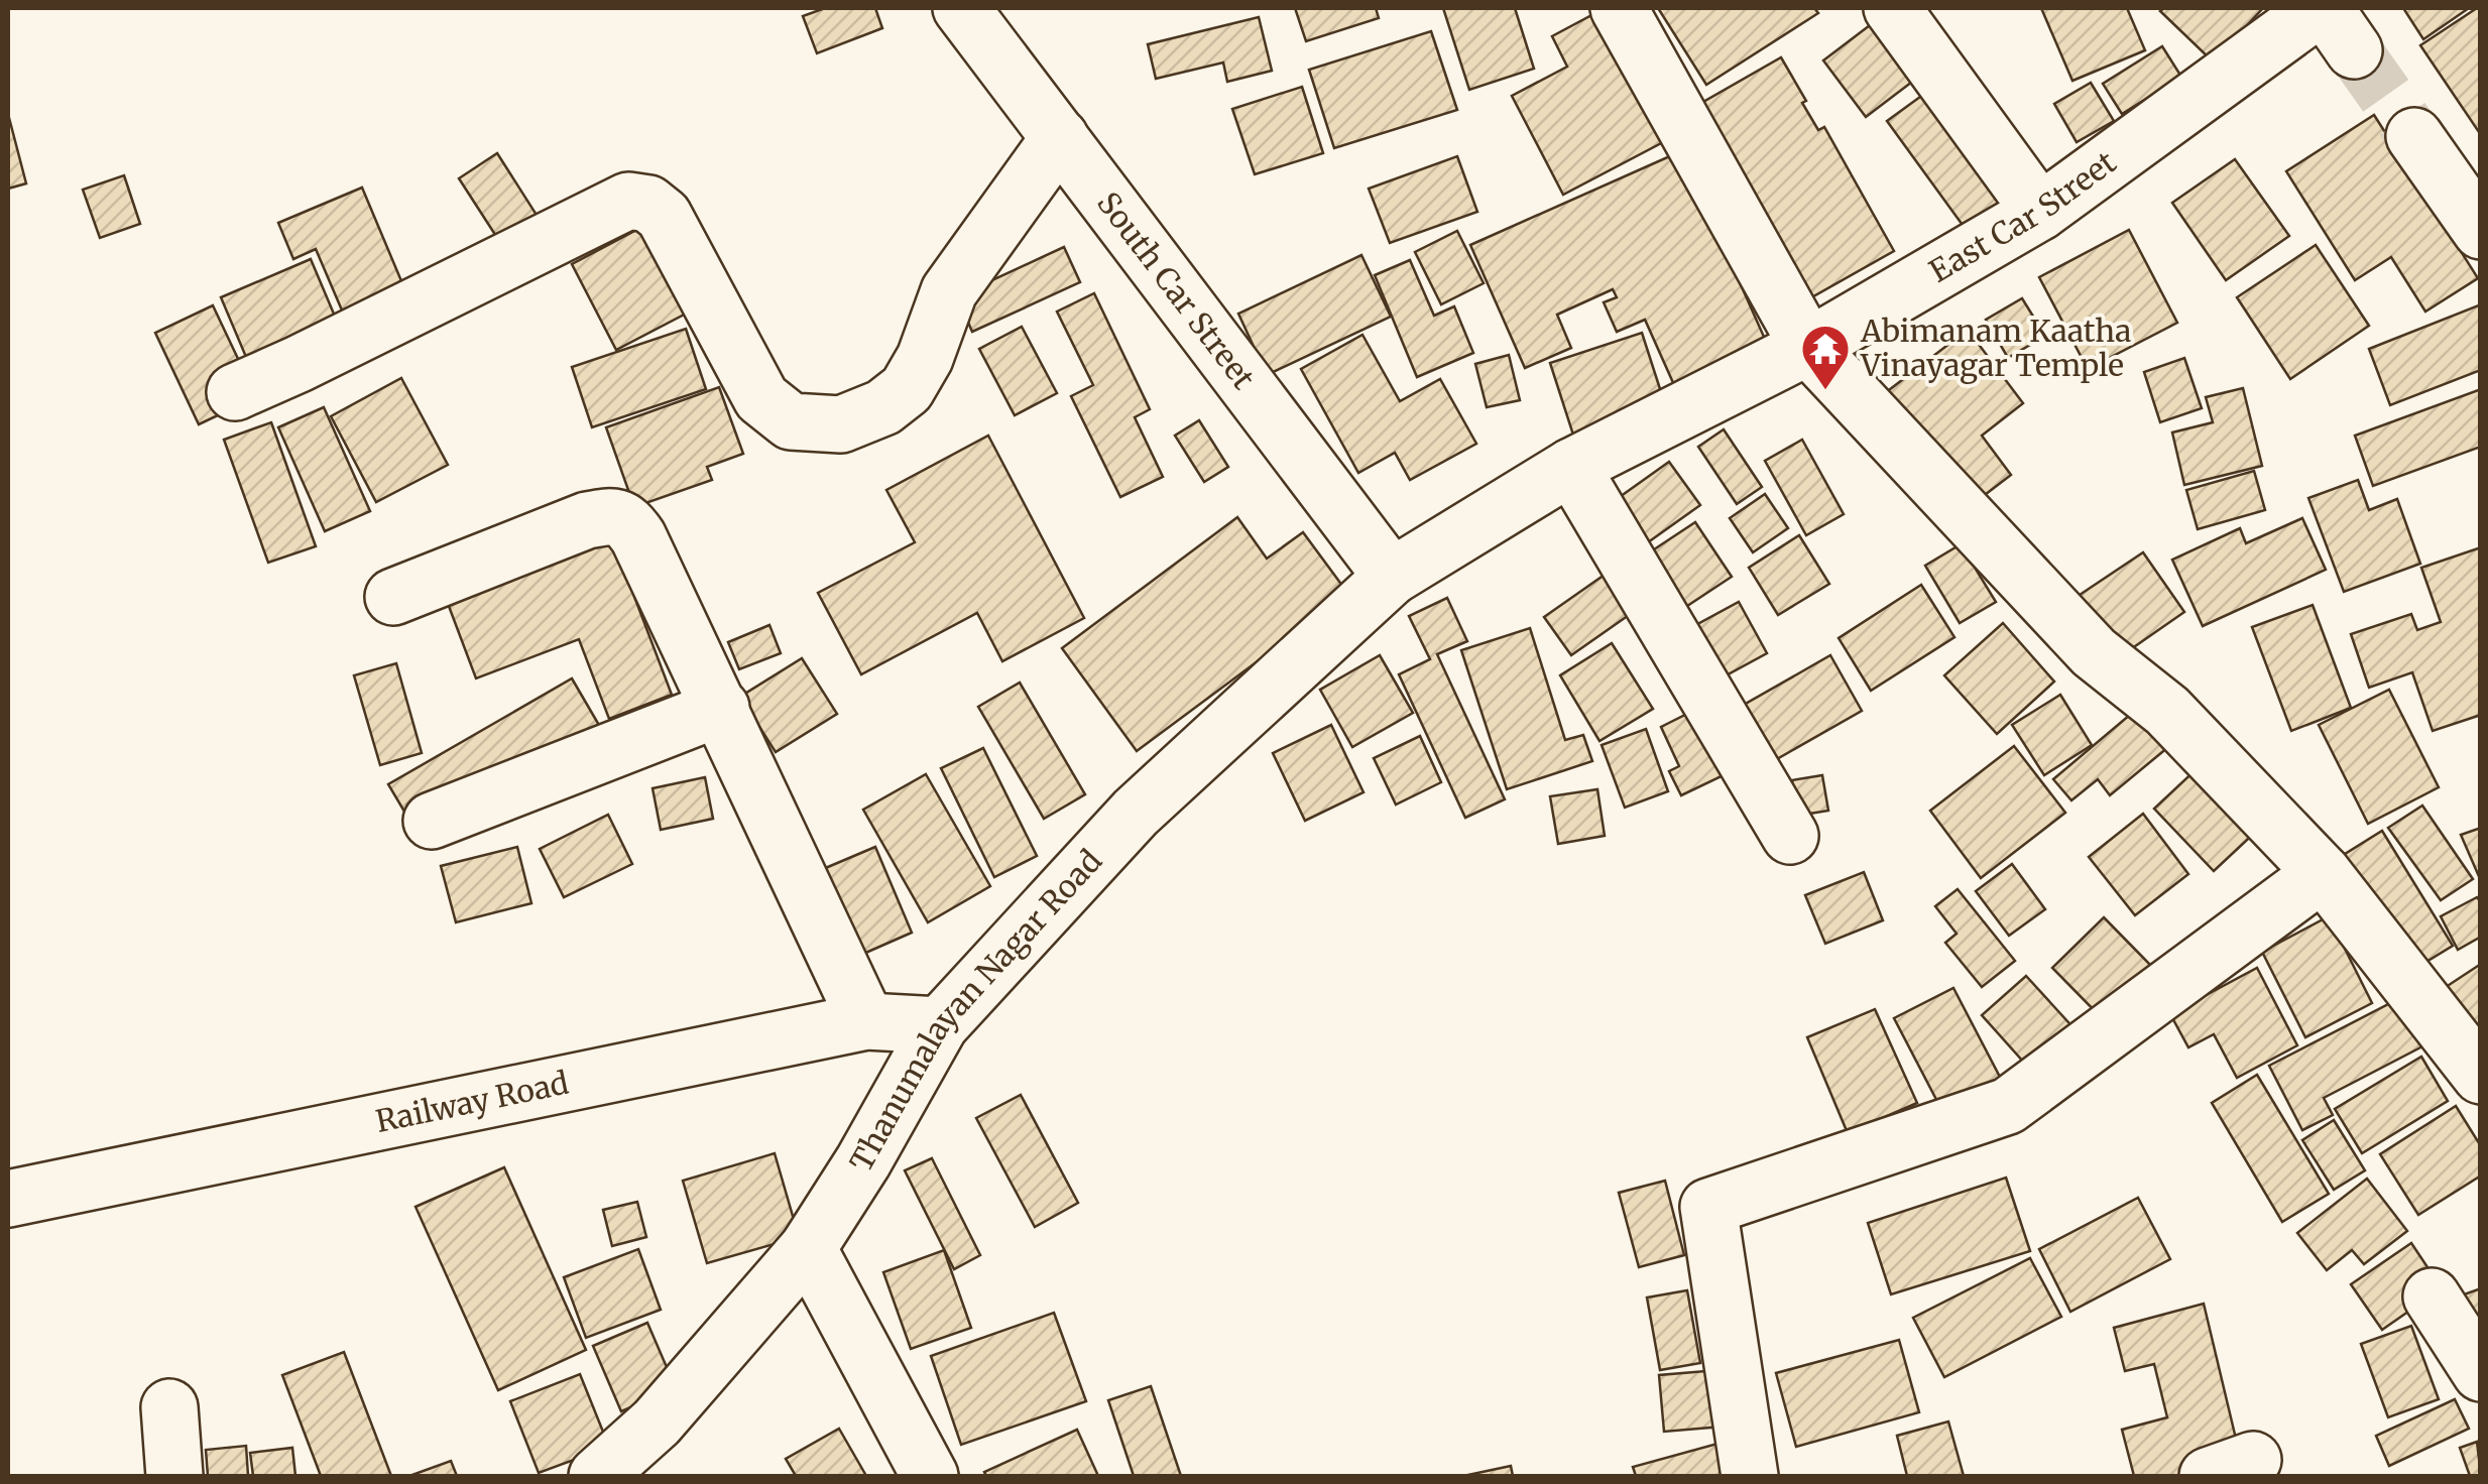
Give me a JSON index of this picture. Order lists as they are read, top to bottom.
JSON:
{
  "streets": {
    "street": [
      "East Car Street",
      "South Car Street",
      "Thanumalayan Nagar Road",
      "Railway Road"
    ]
  },
  "crossings": [
    ["East Car Street", "South Car Street"],
    ["East Car Street", "Thanumalayan Nagar Road"],
    ["South Car Street", "Thanumalayan Nagar Road"],
    ["Thanumalayan Nagar Road", "Railway Road"]
  ],
  "places": {
    "temple": ["Abimanam Kaatha Vinayagar Temple"]
  }
}
